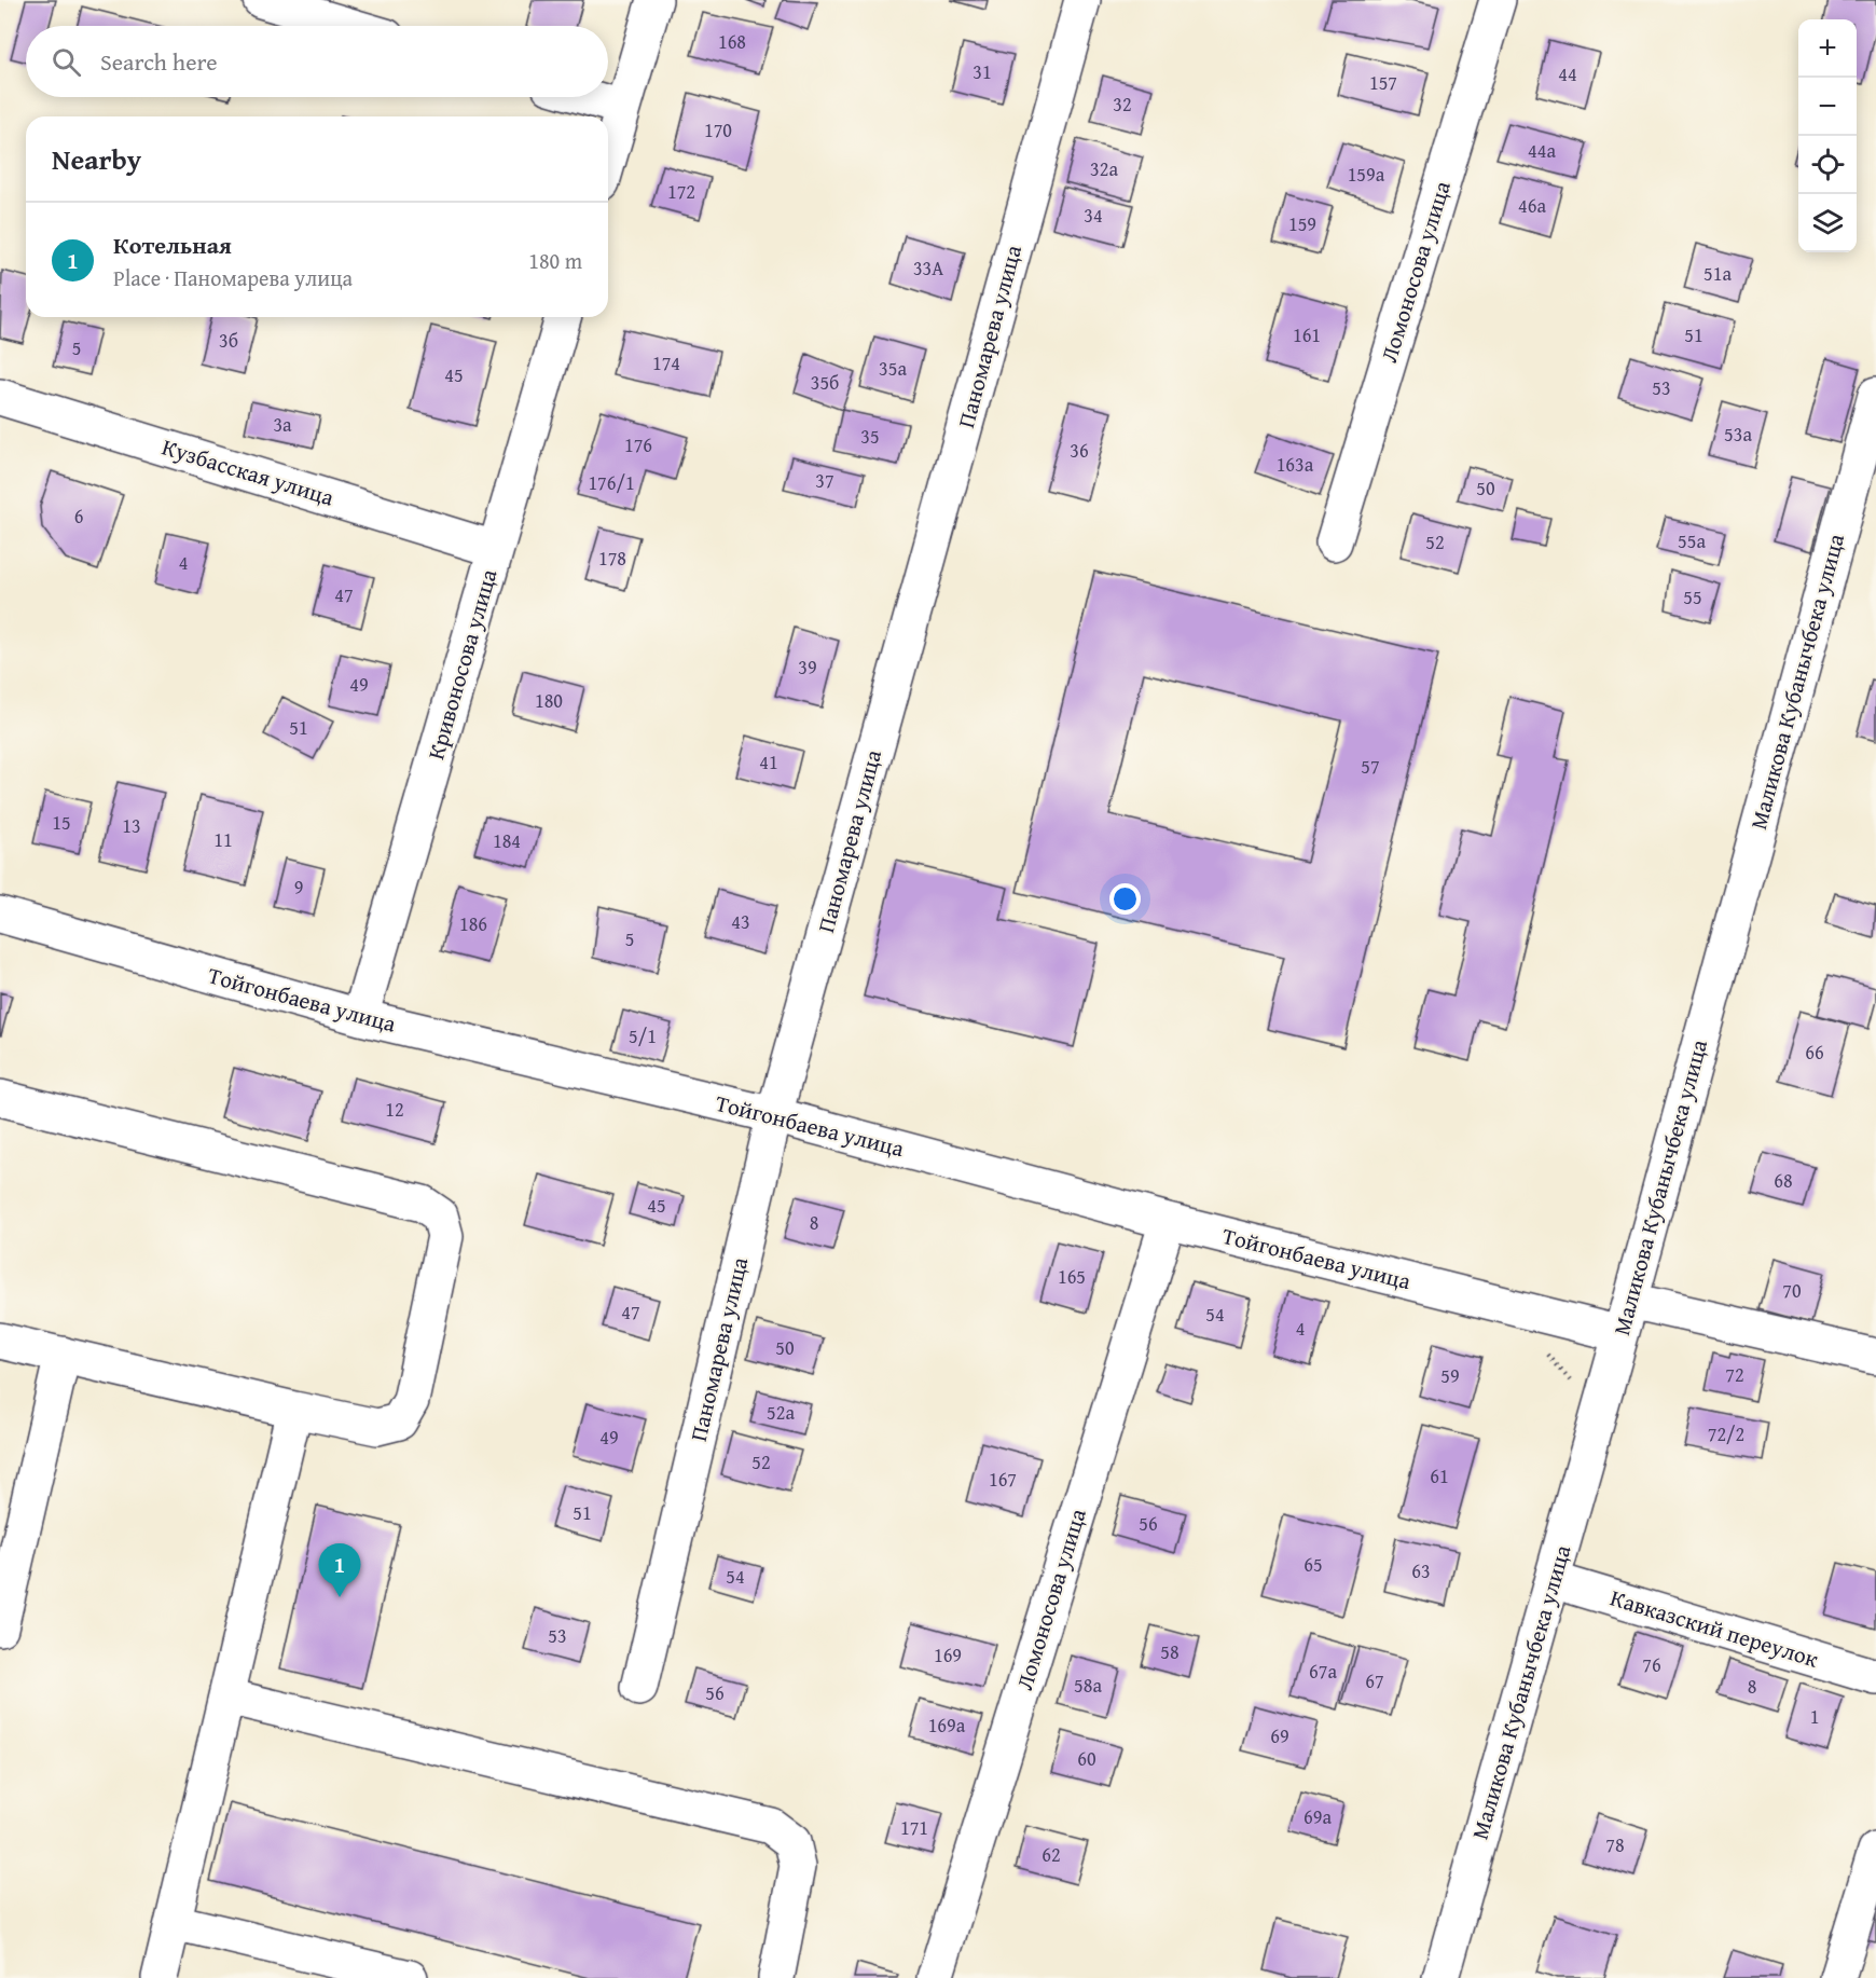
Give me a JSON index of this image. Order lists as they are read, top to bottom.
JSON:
{
  "streets": {
    "street": [
      "Ломоносова улица",
      "Паномарева улица",
      "Кузбасская улица",
      "Кривоносова улица",
      "Маликова Кубанычбека улица",
      "Тойгонбаева улица",
      "Кавказский переулок"
    ]
  },
  "crossings": [
    ["Ломоносова улица", "Тойгонбаева улица"],
    ["Паномарева улица", "Тойгонбаева улица"],
    ["Кузбасская улица", "Кривоносова улица"],
    ["Кривоносова улица", "Тойгонбаева улица"],
    ["Маликова Кубанычбека улица", "Тойгонбаева улица"],
    ["Маликова Кубанычбека улица", "Кавказский переулок"]
  ],
  "house_numbers": [
    "168",
    "31",
    "44",
    "157",
    "32",
    "170",
    "44а",
    "32а",
    "159а",
    "172",
    "46а",
    "34",
    "159",
    "33А",
    "51а",
    "161",
    "51",
    "3б",
    "5",
    "174",
    "35а",
    "45",
    "35б",
    "53",
    "3а",
    "53а",
    "35",
    "176",
    "36",
    "163а",
    "37",
    "176/1",
    "50",
    "6",
    "55а",
    "52",
    "178",
    "4",
    "47",
    "55",
    "39",
    "49",
    "180",
    "51",
    "41",
    "57",
    "15",
    "13",
    "11",
    "184",
    "9",
    "43",
    "186",
    "5",
    "5/1",
    "66",
    "12",
    "68",
    "45",
    "8",
    "165",
    "70",
    "47",
    "54",
    "4",
    "50",
    "72",
    "59",
    "52а",
    "72/2",
    "49",
    "52",
    "61",
    "167",
    "51",
    "56",
    "65",
    "63",
    "54",
    "53",
    "58",
    "169",
    "76",
    "67а",
    "67",
    "58а",
    "8",
    "56",
    "1",
    "169а",
    "69",
    "60",
    "69а",
    "171",
    "78",
    "62"
  ],
  "page": {
    "map_buttons": ["+", "−"],
    "search": "Search here",
    "heading": "Nearby",
    "list": [
      {
        "mark": "1",
        "name": "Котельная",
        "note": "Place · Паномарева улица",
        "value": "180 m"
      }
    ],
    "pins": "1"
  }
}
